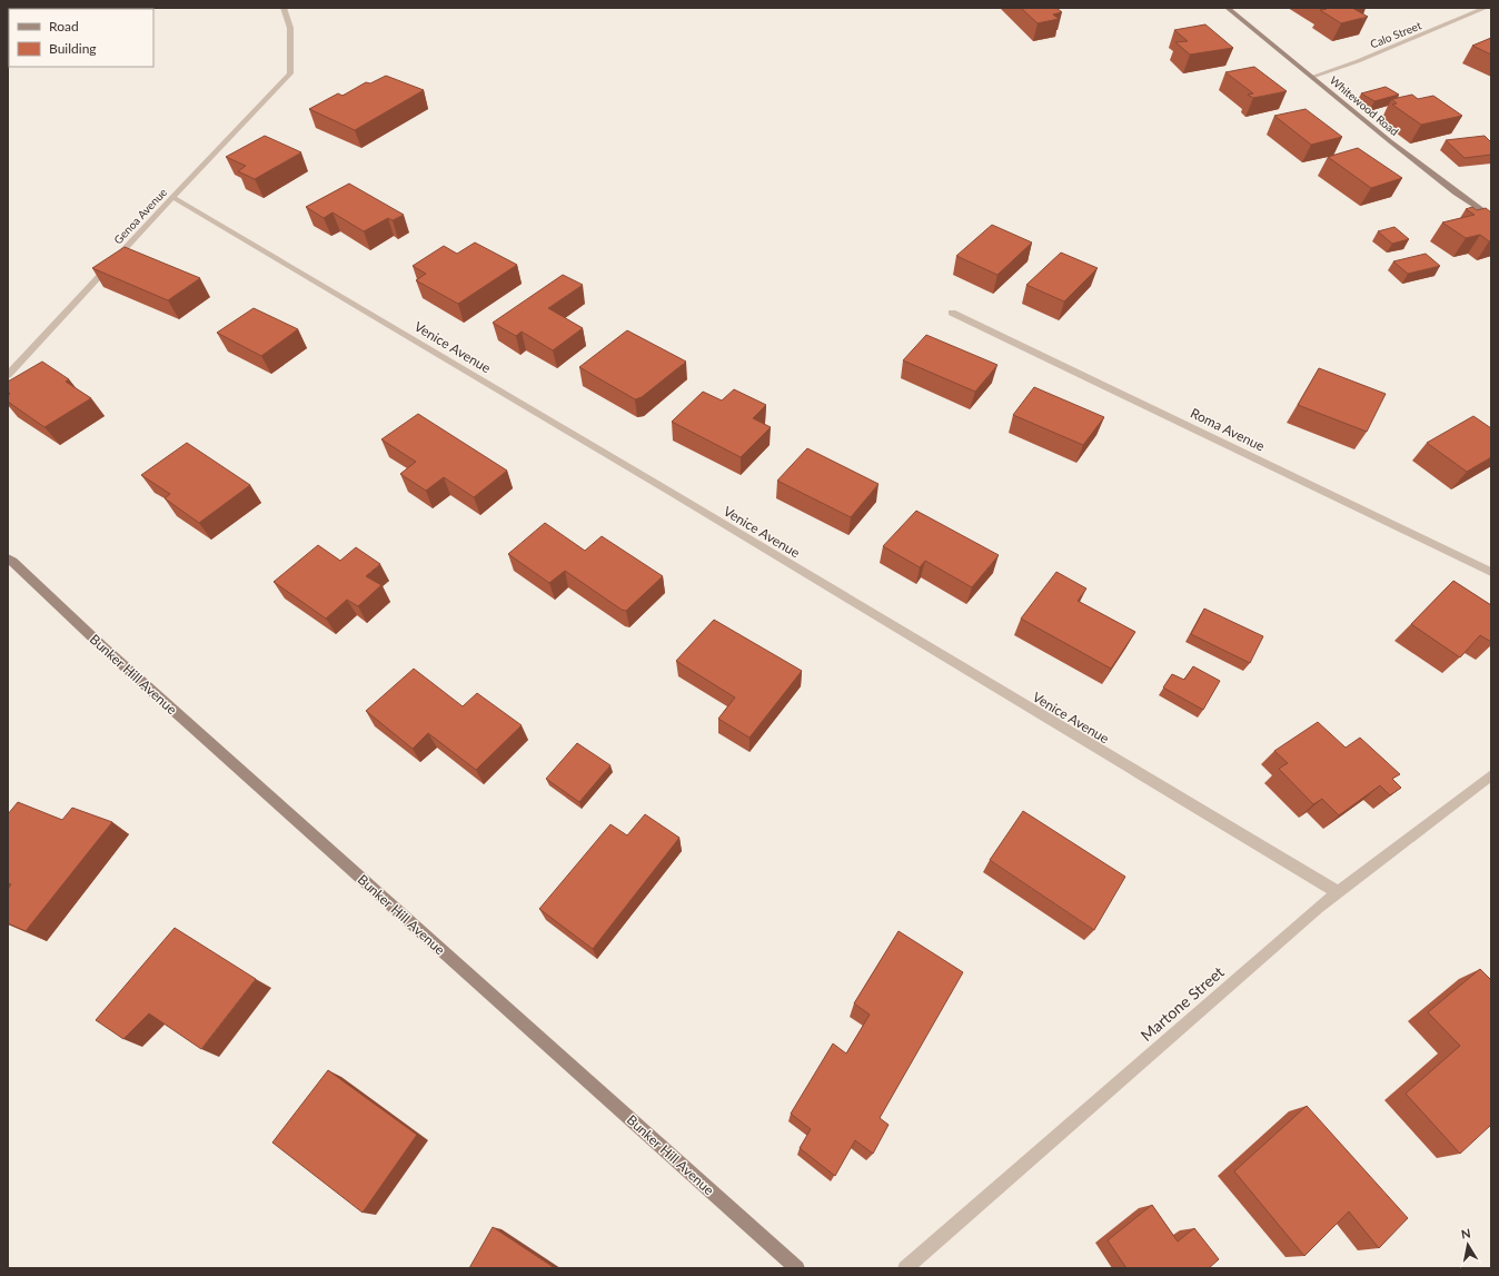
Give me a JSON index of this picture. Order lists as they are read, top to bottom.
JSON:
{
  "streets": {
    "main road": ["Whitewood Road", "Bunker Hill Avenue"],
    "street": [
      "Calo Street",
      "Genoa Avenue",
      "Venice Avenue",
      "Roma Avenue",
      "Martone Street"
    ]
  },
  "crossings": [
    ["Calo Street", "Whitewood Road"],
    ["Genoa Avenue", "Venice Avenue"],
    ["Venice Avenue", "Martone Street"]
  ],
  "legend": ["Road", "Building"],
  "north": "top"
}
